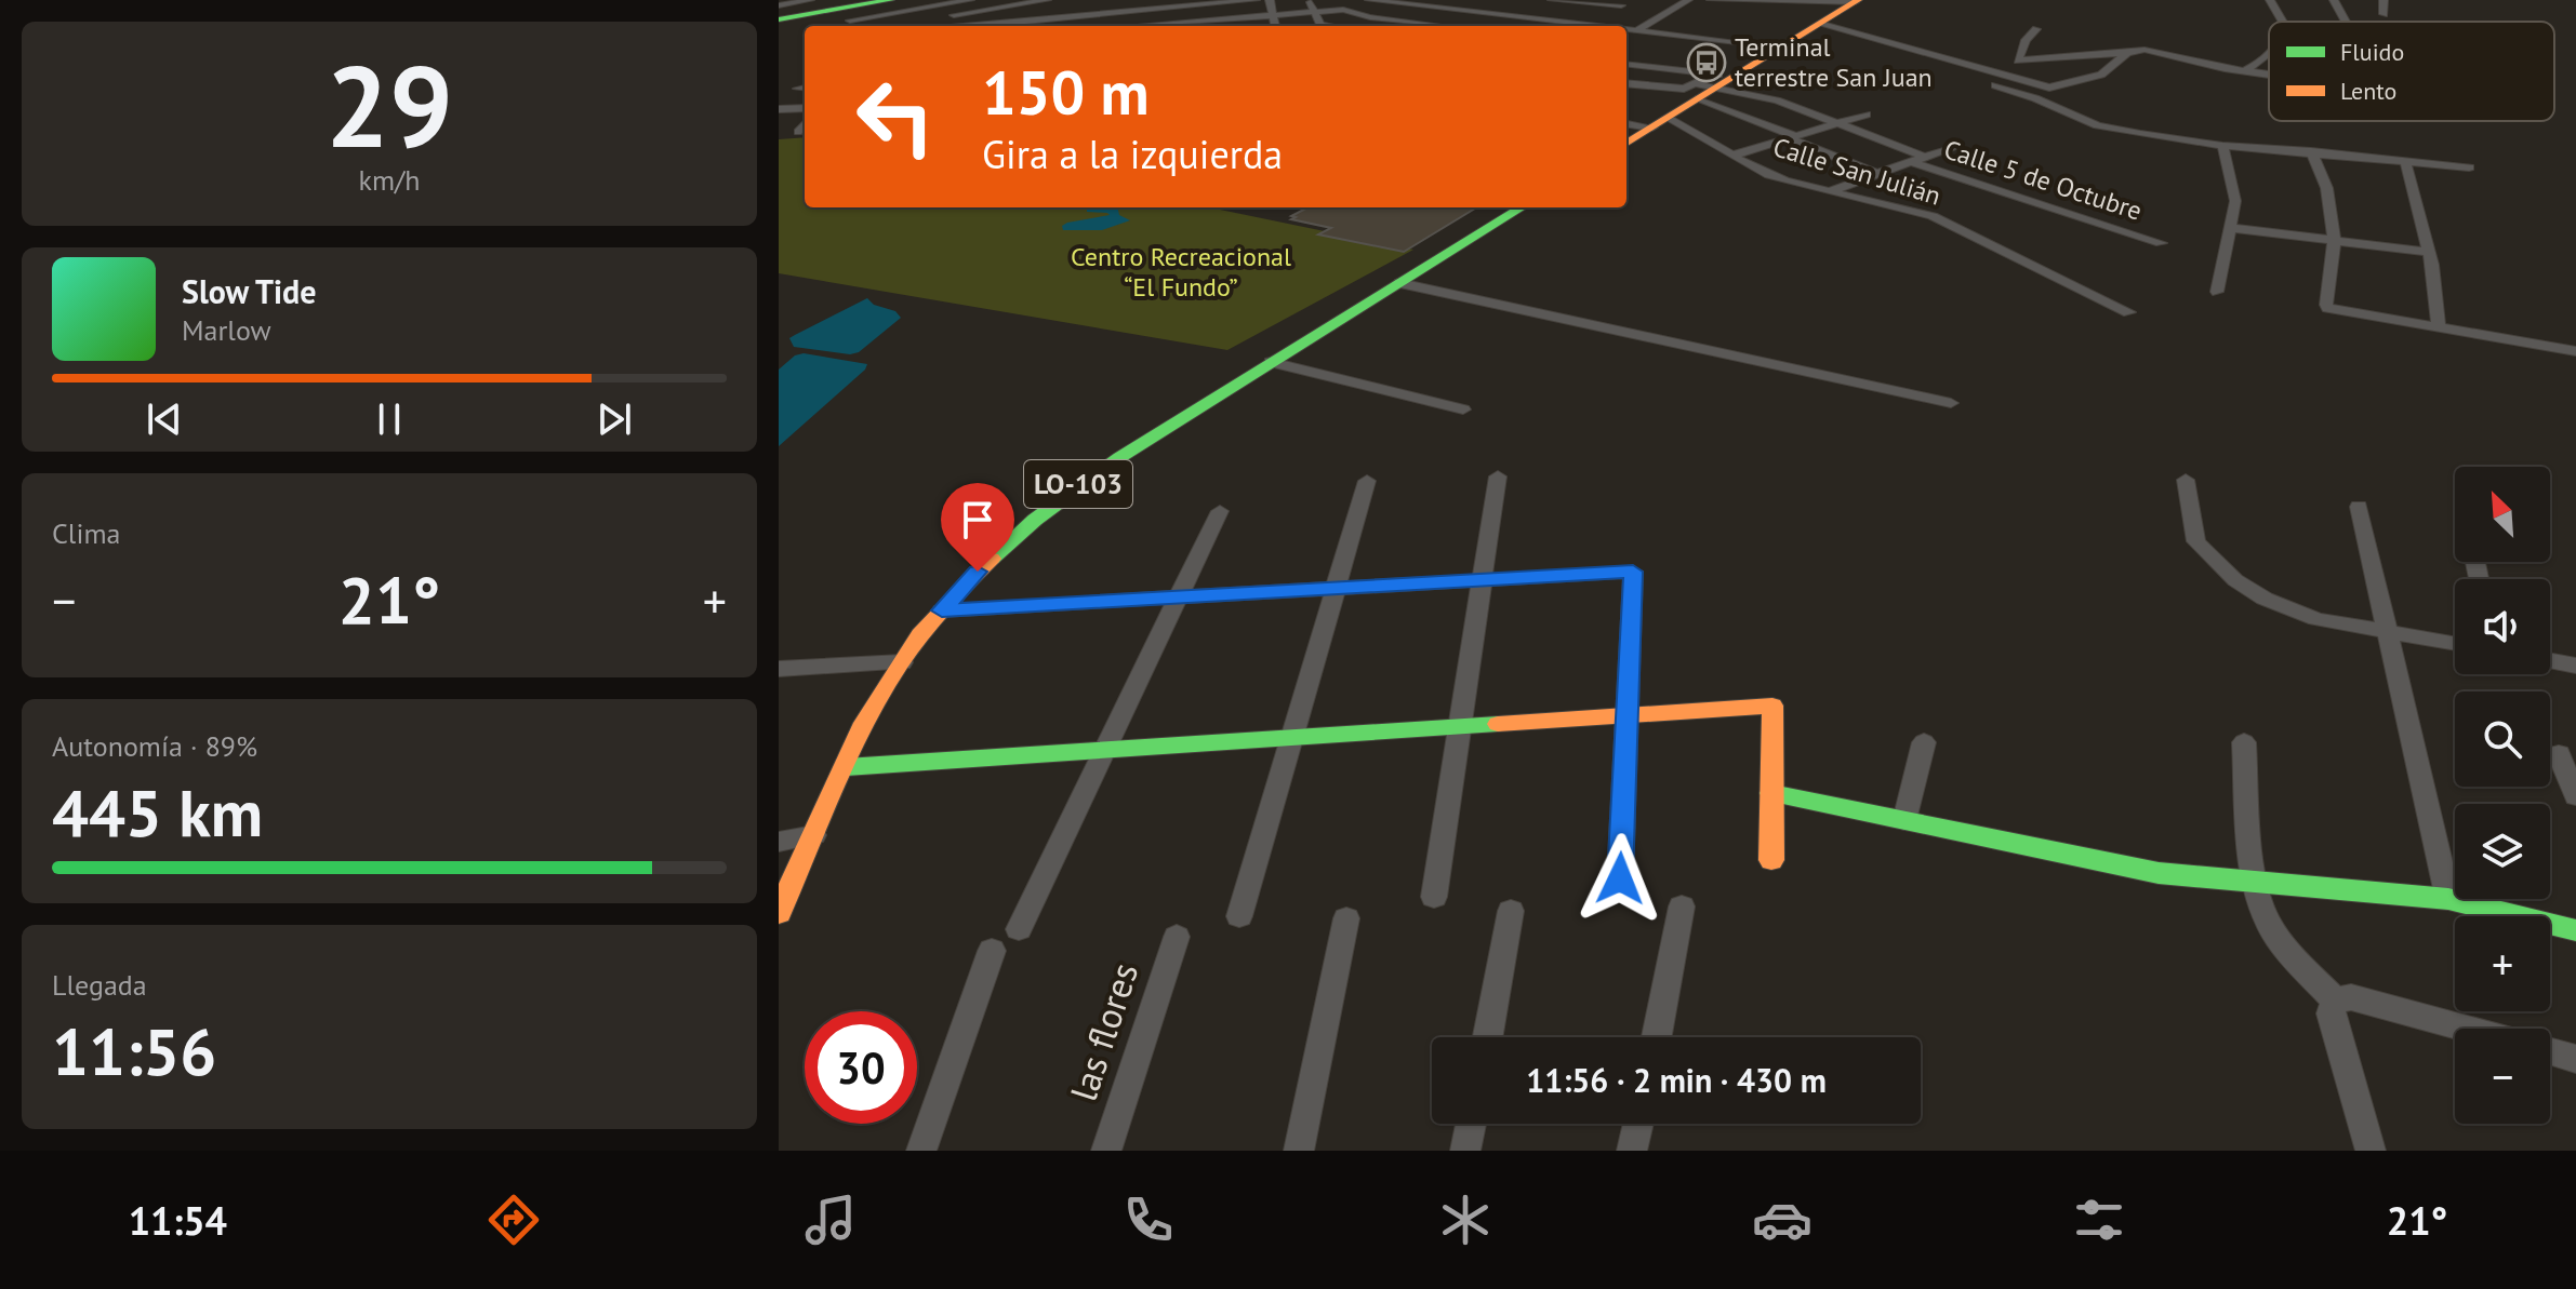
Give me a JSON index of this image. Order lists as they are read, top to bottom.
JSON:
{
  "streets": {
    "main road": ["LO-103"],
    "street": ["Calle San Julián", "Calle 5 de Octubre", "las flores"]
  },
  "parks": ["Centro Recreacional “El Fundo”"],
  "places": {
    "bus stop": ["Terminal terrestre San Juan"]
  },
  "legend": ["Fluido", "Lento"],
  "north": "top left",
  "page": {
    "tile": [
      ["29", "km/h"],
      "Clima",
      ["Autonomía · 89%", "445 km"],
      ["Llegada", "11:56"]
    ],
    "turn": ["150 m", "Gira a la izquierda"],
    "song": ["Slow Tide", "Marlow"],
    "map_buttons": ["+", "−"],
    "heat": ["−", "21°", "+"],
    "limit": "30",
    "trip": "11:56 · 2 min · 430 m",
    "tabs": ["11:54", "21°"]
  }
}
